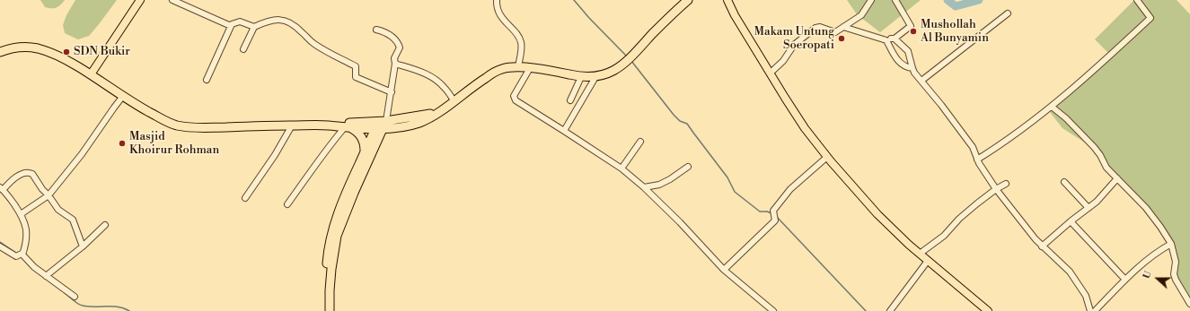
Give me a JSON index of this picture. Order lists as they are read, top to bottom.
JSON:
{
  "places": [
    "Mushollah Al Bunyamin",
    "Makam Untung Soeropati",
    "SDN Bukir",
    "Masjid Khoirur Rohman"
  ],
  "north": "left"
}
